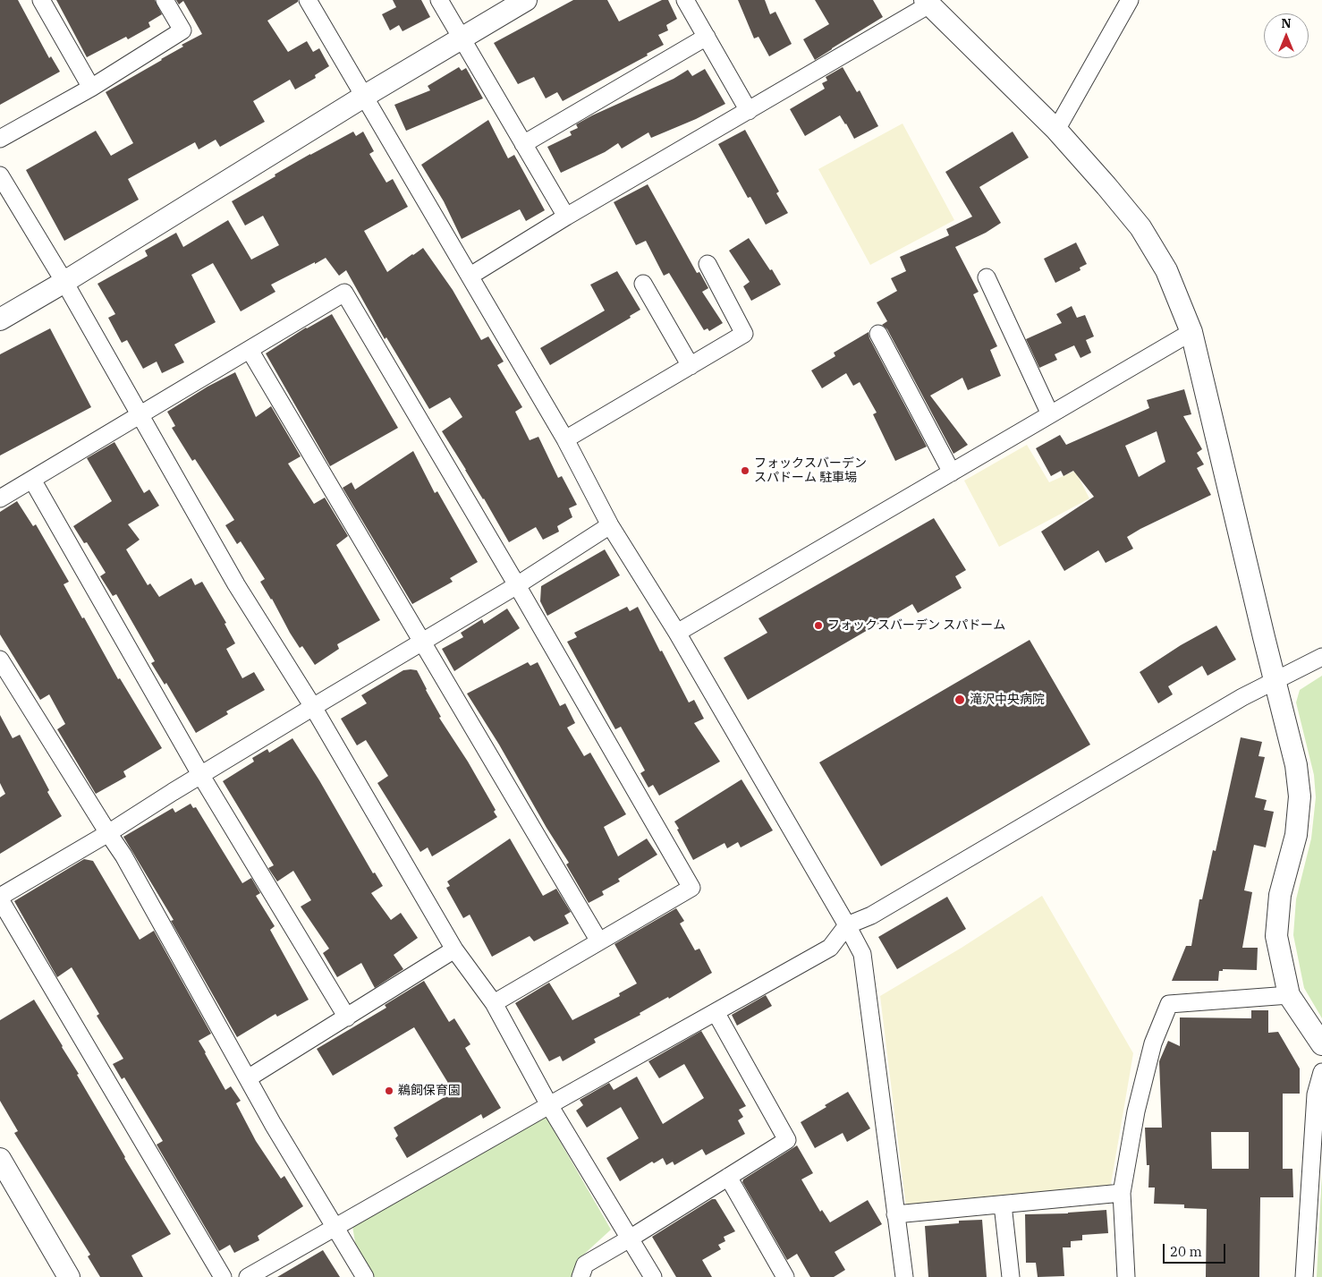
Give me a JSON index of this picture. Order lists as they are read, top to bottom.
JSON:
{
  "places": [
    "フォックスバーデン スパドーム 駐車場",
    "フォックスバーデン スパドーム",
    "滝沢中央病院",
    "鵜飼保育園"
  ],
  "scale_bar": "20 m",
  "north": "top"
}
